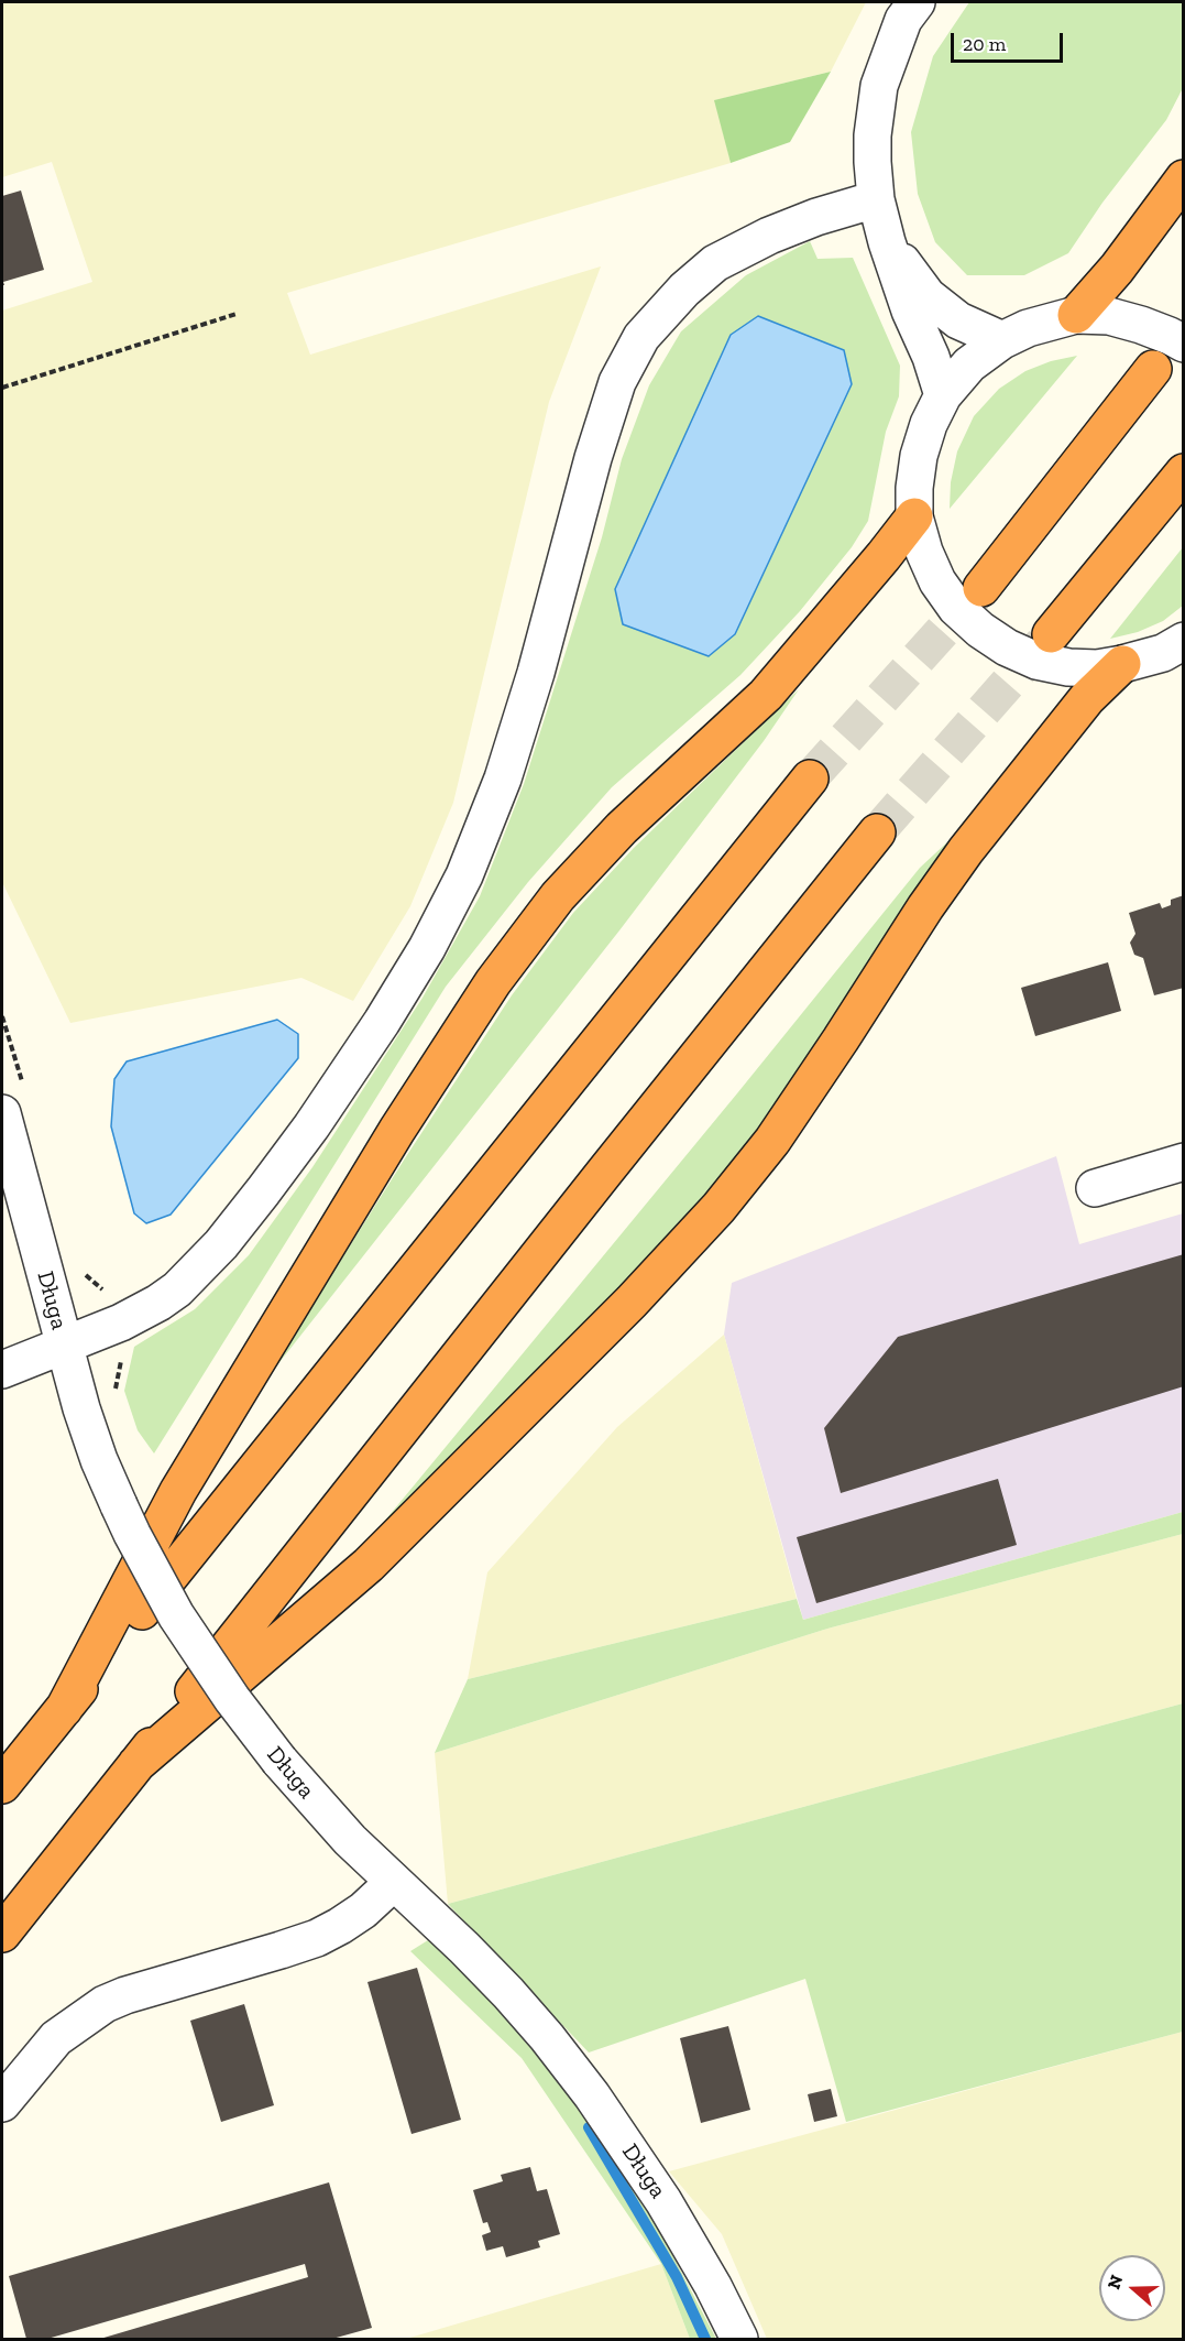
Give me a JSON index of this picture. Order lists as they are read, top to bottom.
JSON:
{
  "streets": {
    "street": ["Długa"]
  },
  "scale_bar": "20 m",
  "north": "left"
}
